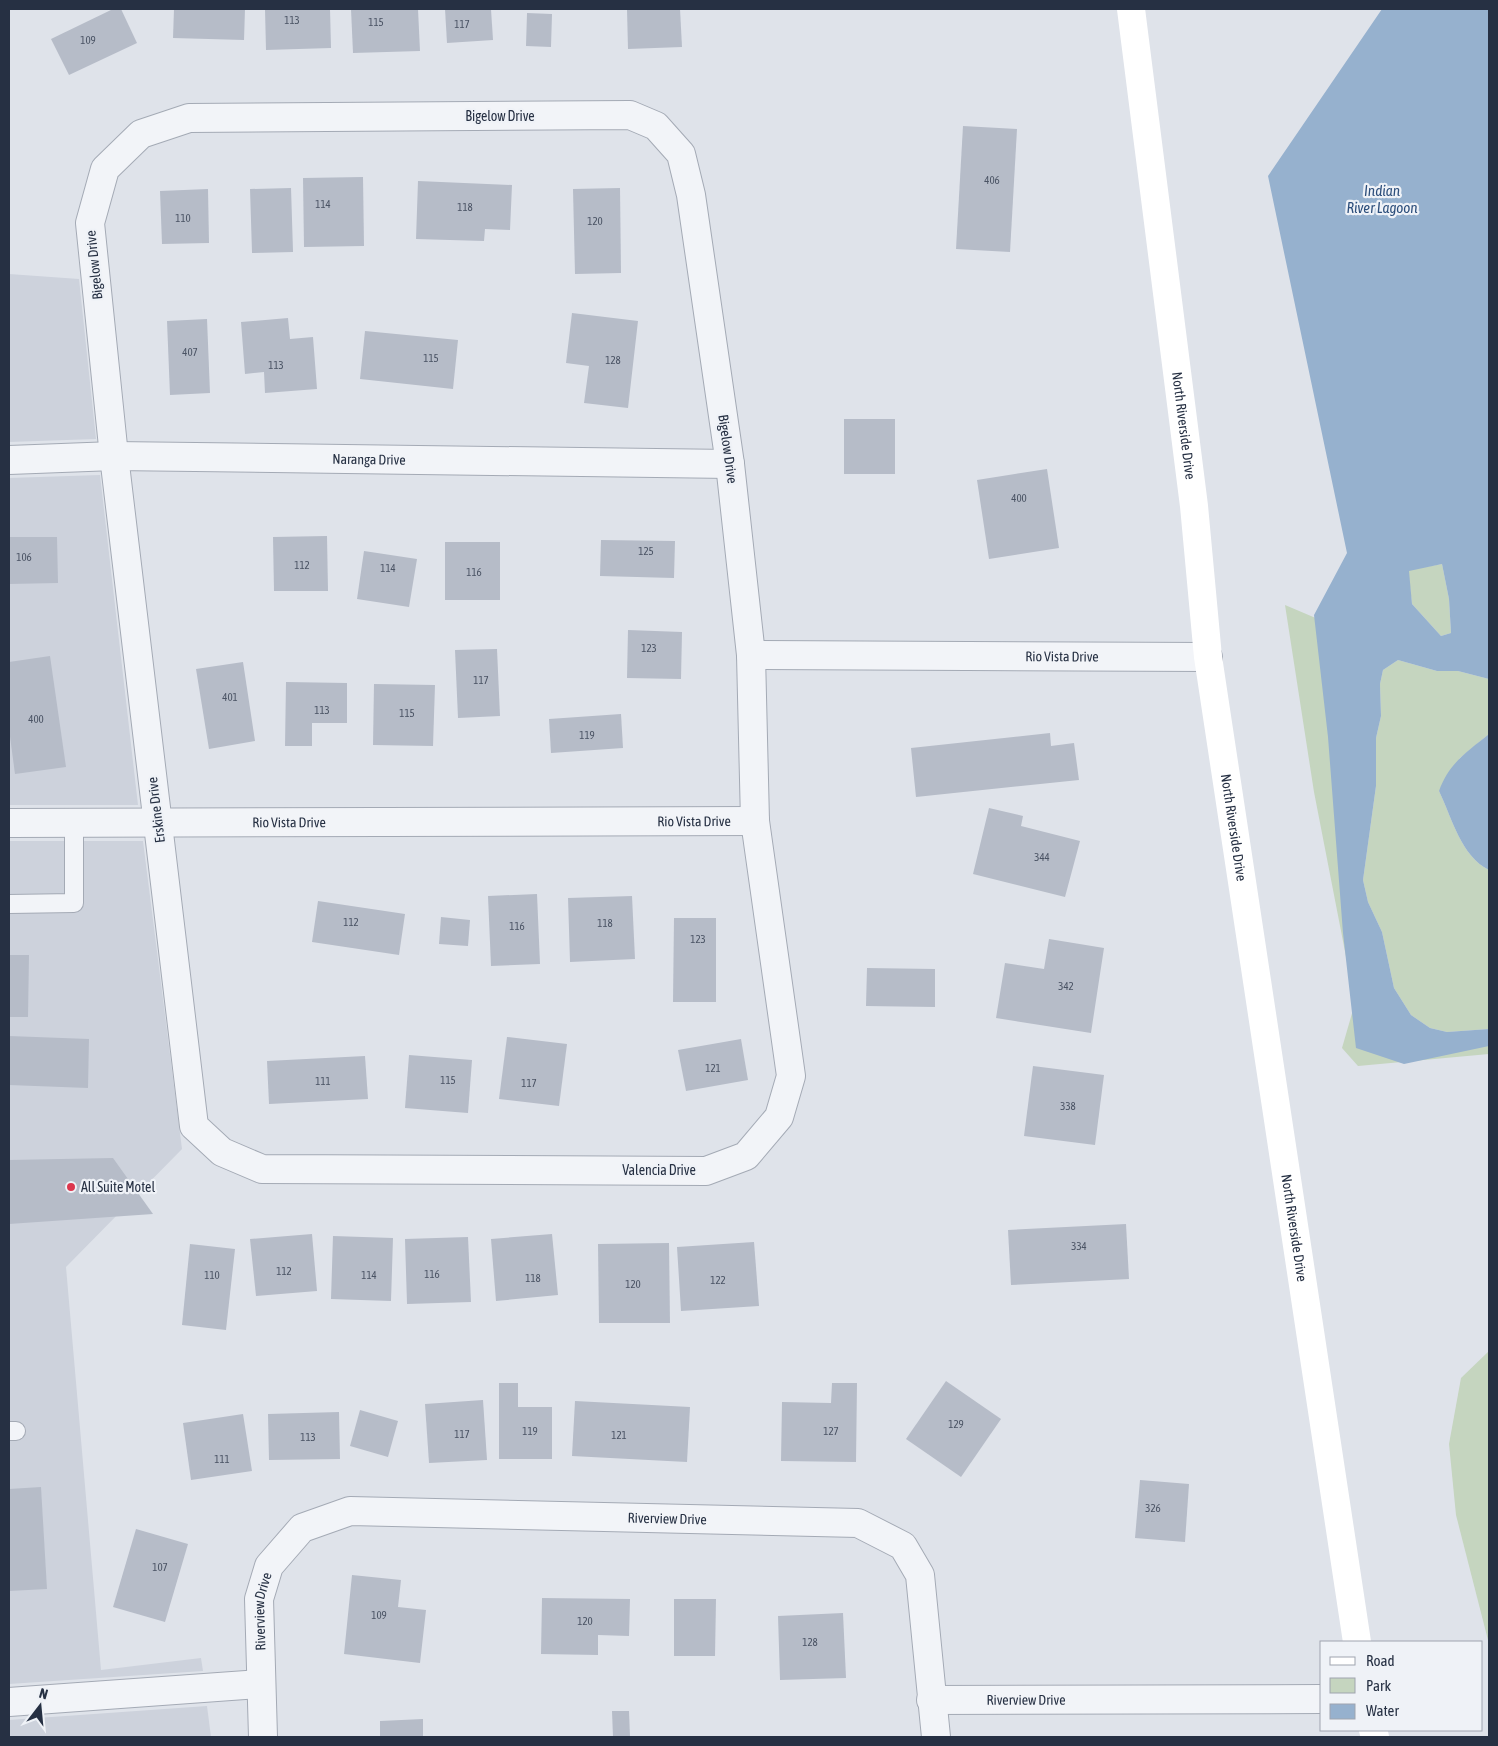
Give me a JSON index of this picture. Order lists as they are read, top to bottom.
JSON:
{
  "streets": {
    "street": [
      "Bigelow Drive",
      "North Riverside Drive",
      "Naranga Drive",
      "Rio Vista Drive",
      "Erskine Drive",
      "Valencia Drive",
      "Riverview Drive"
    ]
  },
  "crossings": [
    ["Bigelow Drive", "Naranga Drive"],
    ["Bigelow Drive", "Rio Vista Drive"],
    ["Bigelow Drive", "Erskine Drive"],
    ["North Riverside Drive", "Rio Vista Drive"],
    ["Naranga Drive", "Erskine Drive"],
    ["Rio Vista Drive", "Erskine Drive"],
    ["Rio Vista Drive", "Valencia Drive"],
    ["Erskine Drive", "Valencia Drive"]
  ],
  "water": ["Indian River Lagoon"],
  "places": ["All Suite Motel"],
  "house_numbers": [
    "113",
    "115",
    "117",
    "109",
    "406",
    "114",
    "118",
    "110",
    "120",
    "407",
    "115",
    "128",
    "113",
    "400",
    "125",
    "106",
    "112",
    "114",
    "116",
    "123",
    "117",
    "401",
    "113",
    "115",
    "400",
    "119",
    "344",
    "112",
    "118",
    "116",
    "123",
    "342",
    "121",
    "115",
    "111",
    "117",
    "338",
    "334",
    "112",
    "116",
    "110",
    "114",
    "118",
    "122",
    "120",
    "129",
    "119",
    "127",
    "117",
    "121",
    "113",
    "111",
    "326",
    "107",
    "109",
    "120",
    "128"
  ],
  "legend": ["Road", "Park", "Water"],
  "north": "top"
}
